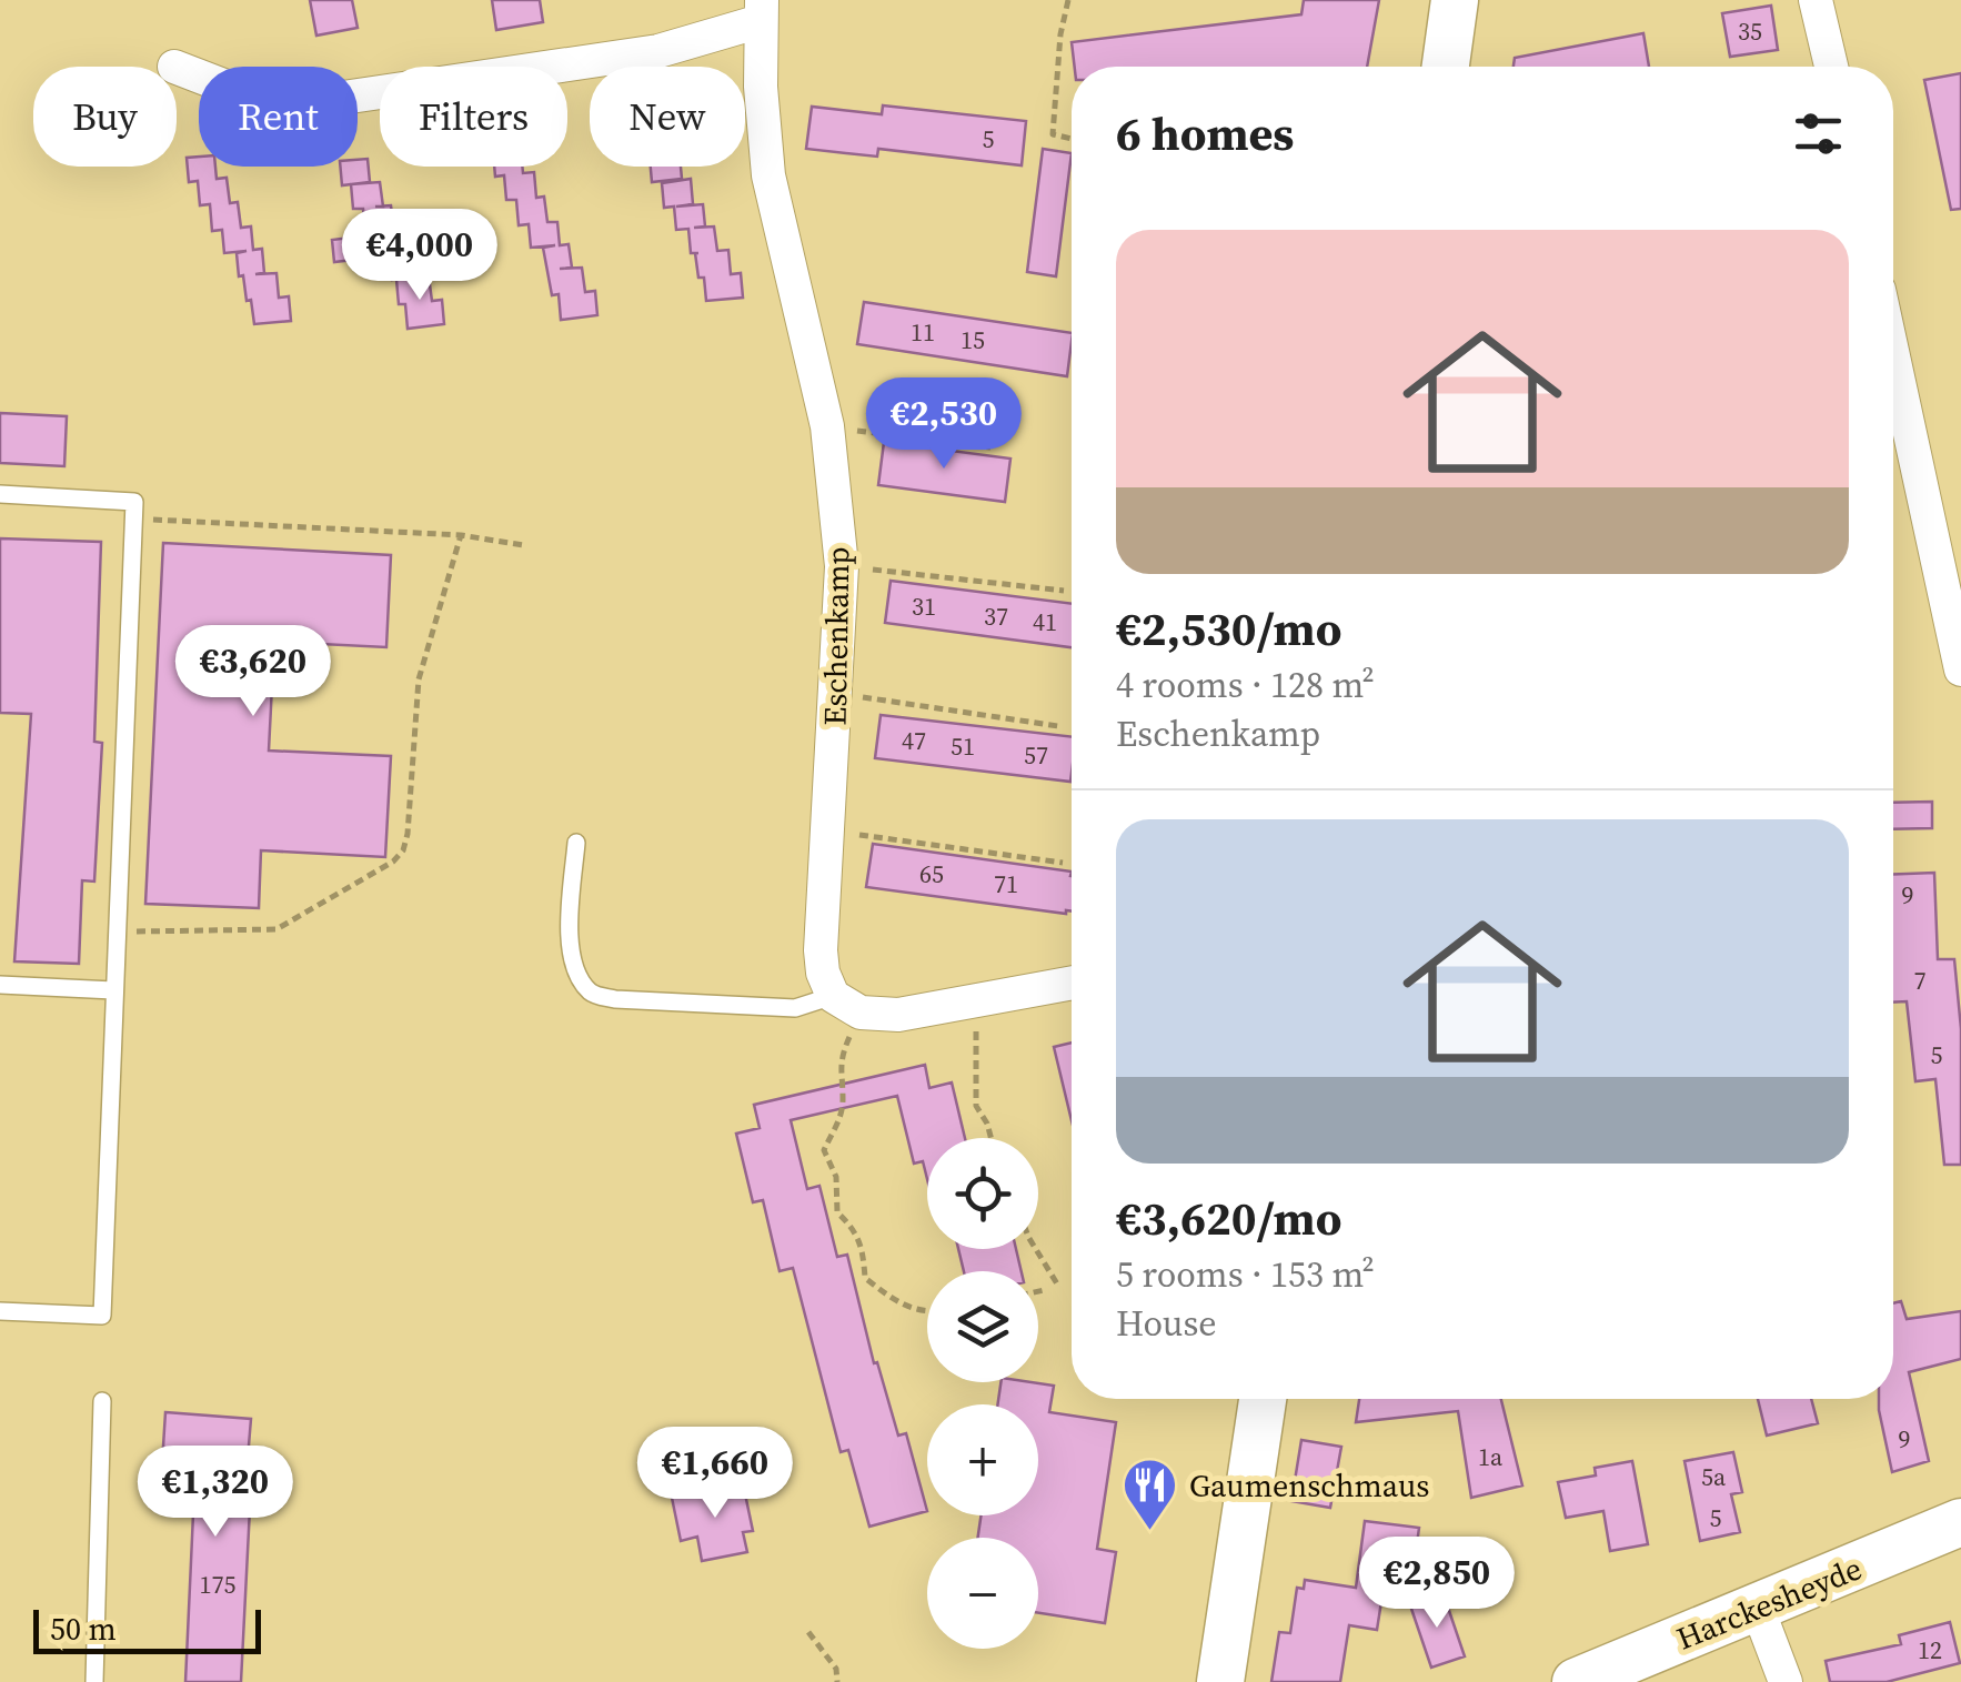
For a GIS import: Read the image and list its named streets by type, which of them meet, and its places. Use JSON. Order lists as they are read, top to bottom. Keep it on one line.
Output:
{"streets":{"main road":["Harckesheyde"],"street":["Eschenkamp"]},"places":{"restaurant":["Gaumenschmaus"]},"house_numbers":["35","5","11","15","31","37","41","47","51","57","65","71","9","7","5","9","1a","5a","5","175","12"],"scale_bar":"50 m","page":{"chip":["Buy","Rent","Filters","New"],"heading":"6 homes","list":[{"name":"€2,530/mo","note":"4 rooms · 128 m² · Eschenkamp"},{"name":"€3,620/mo","note":"5 rooms · 153 m² · House"}],"price":["€4,000","€2,530","€3,620","€1,660","€1,320","€2,850"],"map_buttons":["+","−"],"scale":"50 m"}}
